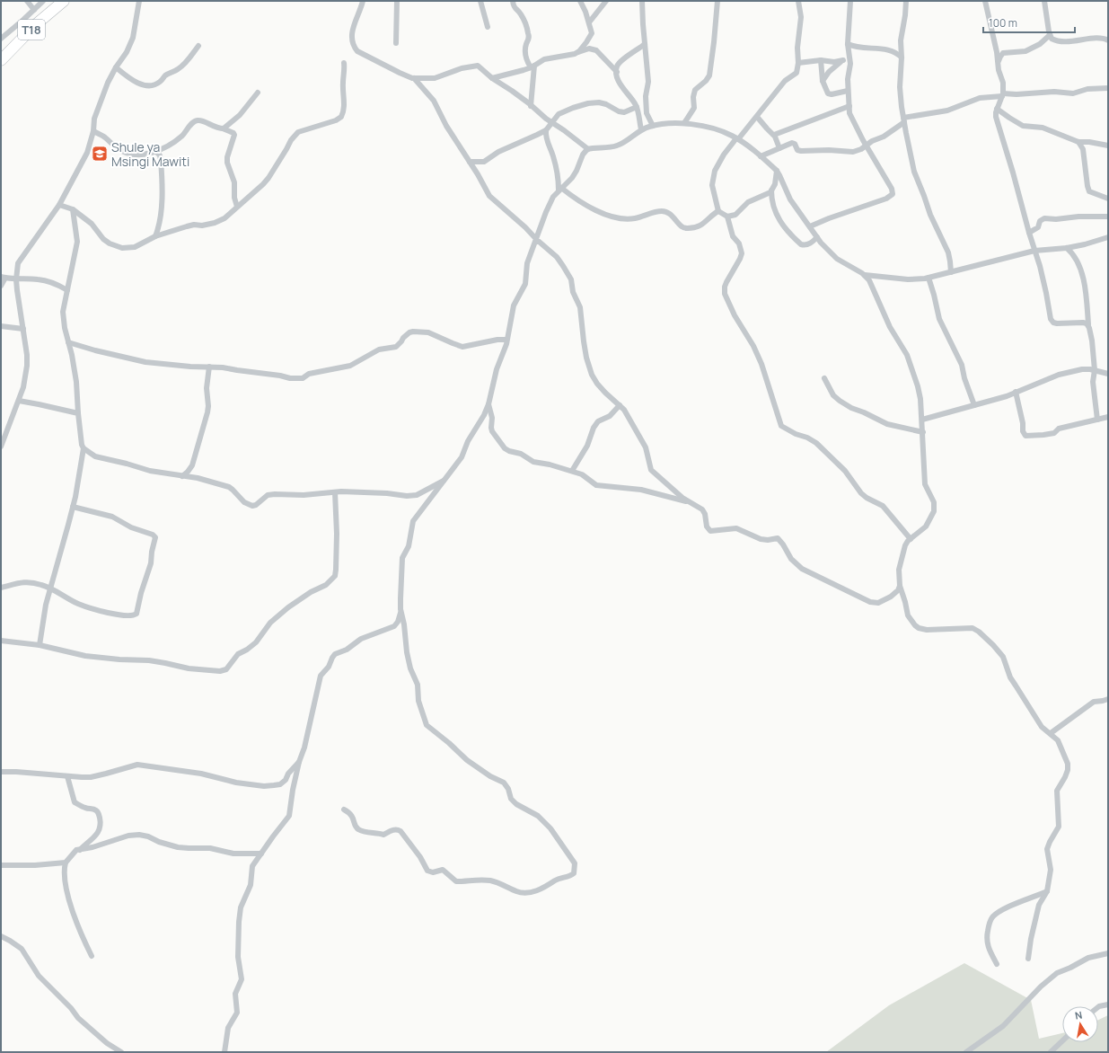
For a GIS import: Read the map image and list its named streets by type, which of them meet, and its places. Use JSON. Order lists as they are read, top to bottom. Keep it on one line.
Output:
{"streets":{"highway":["T18"]},"places":{"school or university":["Shule ya Msingi Mawiti"]},"scale_bar":"100 m","north":"top"}
